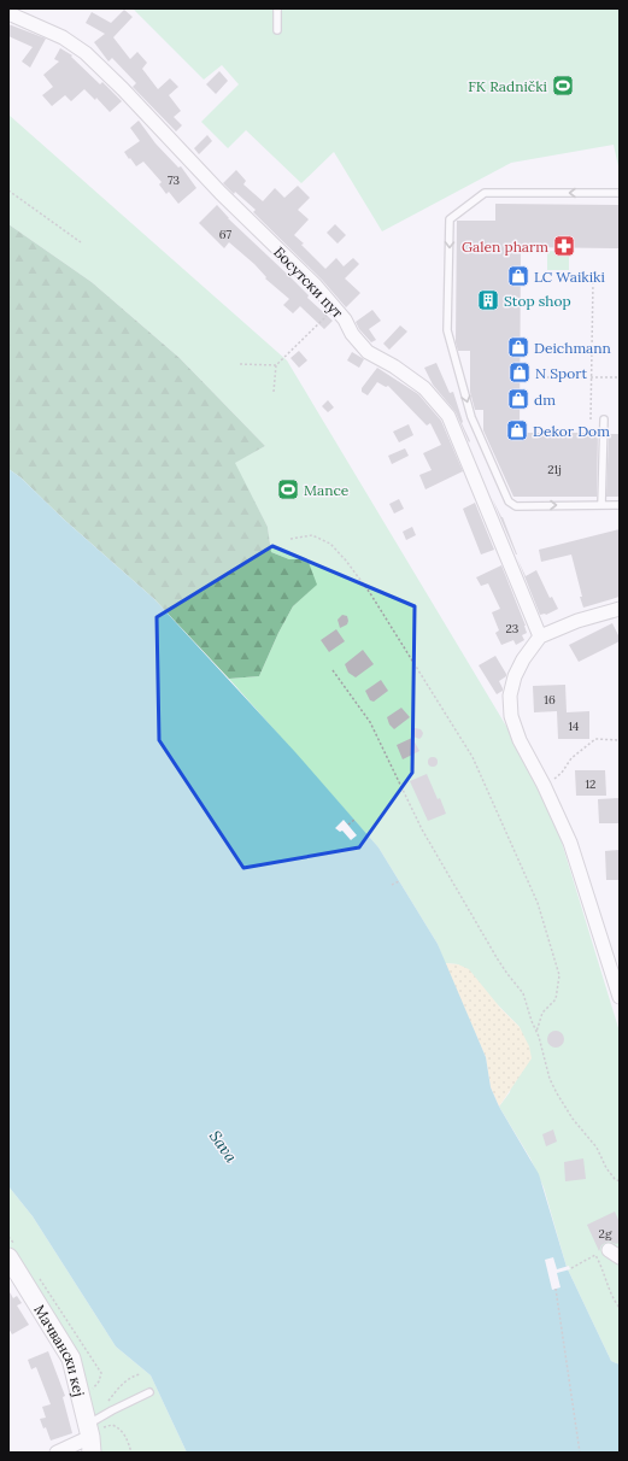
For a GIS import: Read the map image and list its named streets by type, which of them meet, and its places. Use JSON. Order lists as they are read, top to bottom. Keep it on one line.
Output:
{"streets":{"street":["Босутски пут","Мачвански кеј"]},"water":["Sava"],"places":{"sports":["FK Radnički","Mance"],"pharmacy":["Galen pharm"],"shop":["LC Waikiki","Deichmann","N Sport","dm","Dekor Dom"],"building":["Stop shop"]},"house_numbers":["73","67","21j","23","16","14","12","2g"]}
